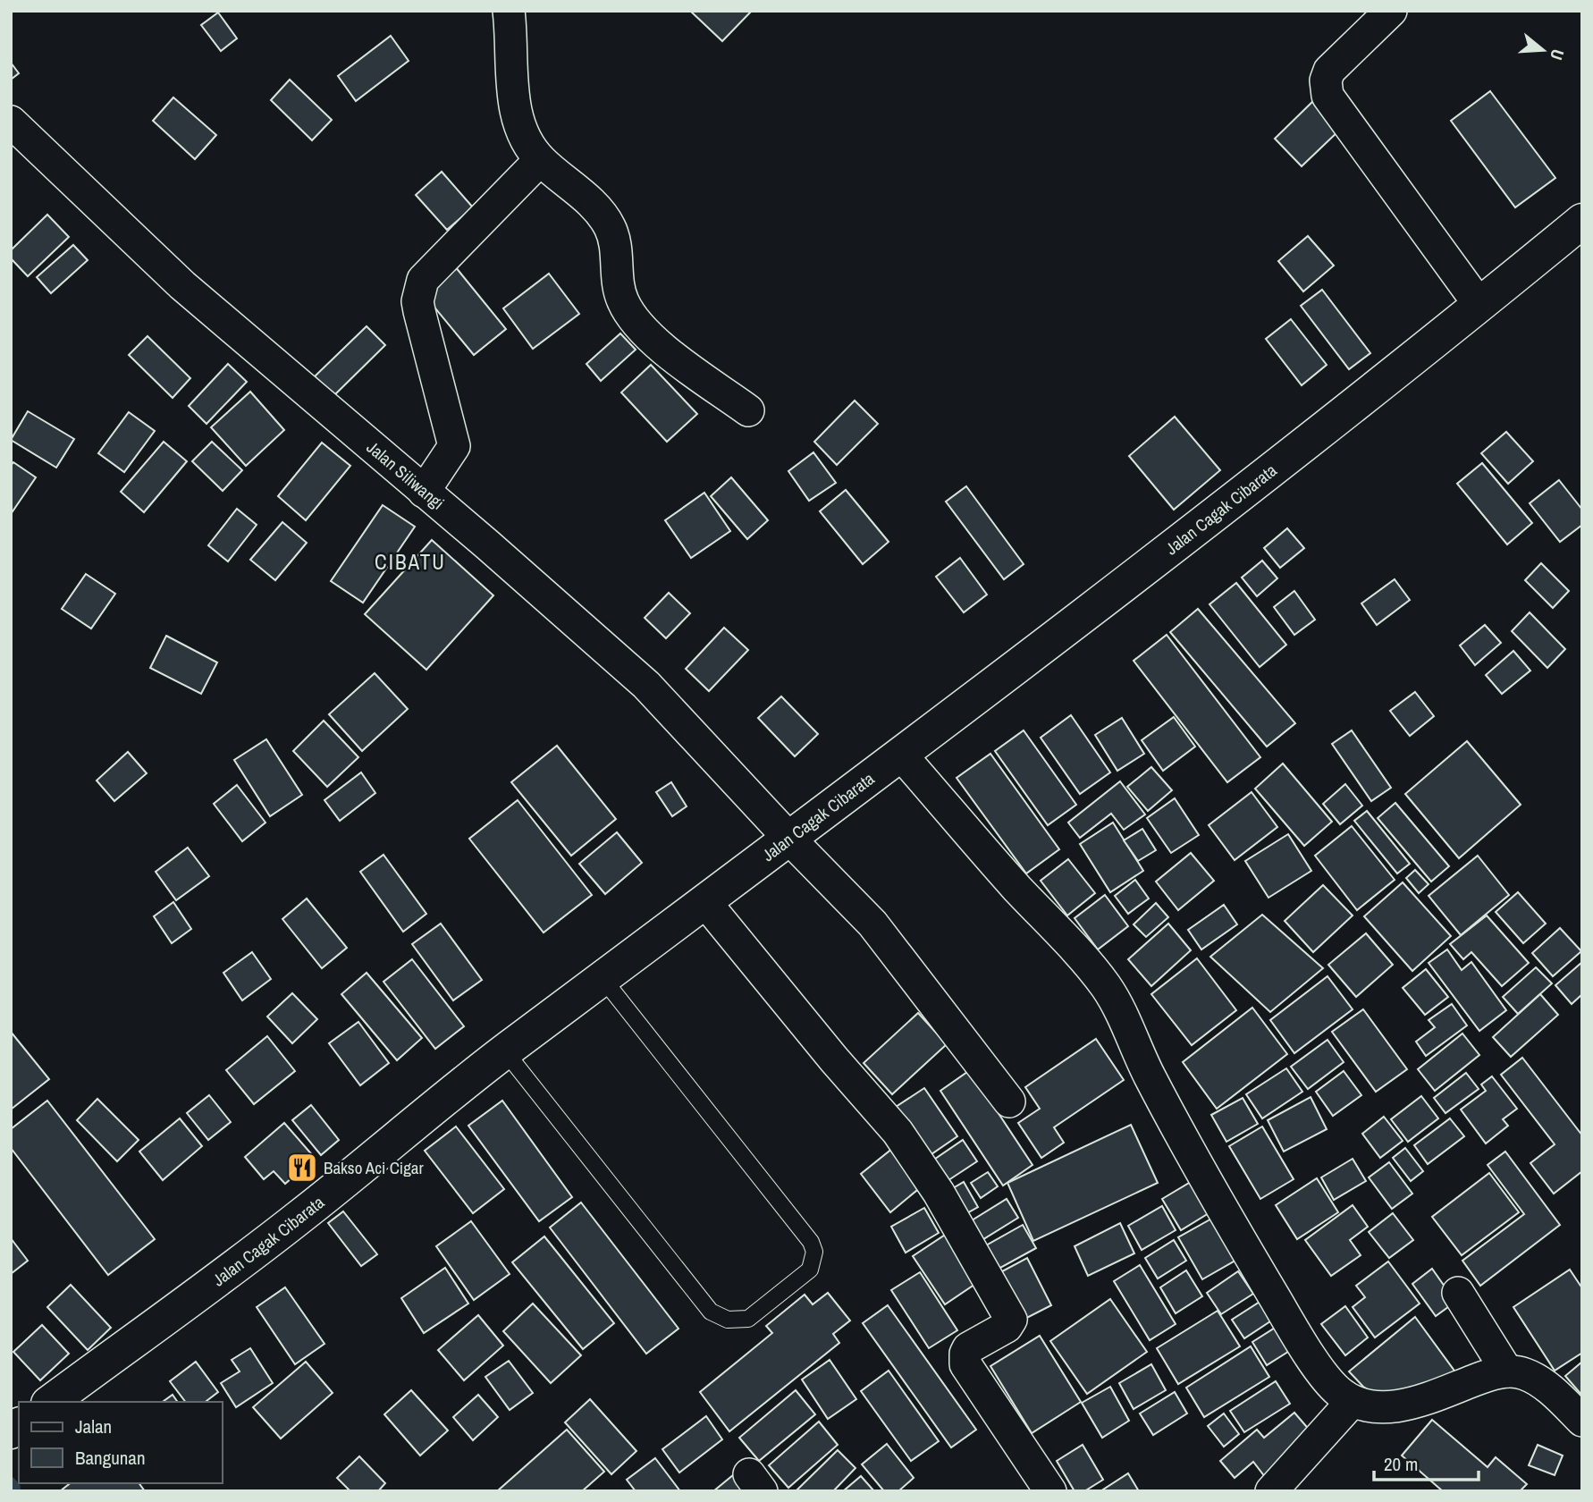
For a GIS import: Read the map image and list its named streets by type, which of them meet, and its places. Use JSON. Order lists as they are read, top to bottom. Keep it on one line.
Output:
{"streets":{"highway":["Jalan Cagak Cibarata"],"street":["Jalan Siliwangi"]},"crossings":[["Jalan Siliwangi","Jalan Cagak Cibarata"]],"districts":["CIBATU"],"places":{"restaurant":["Bakso Aci Cigar"]},"legend":["Jalan","Bangunan"],"scale_bar":"20 m","north":"right"}
